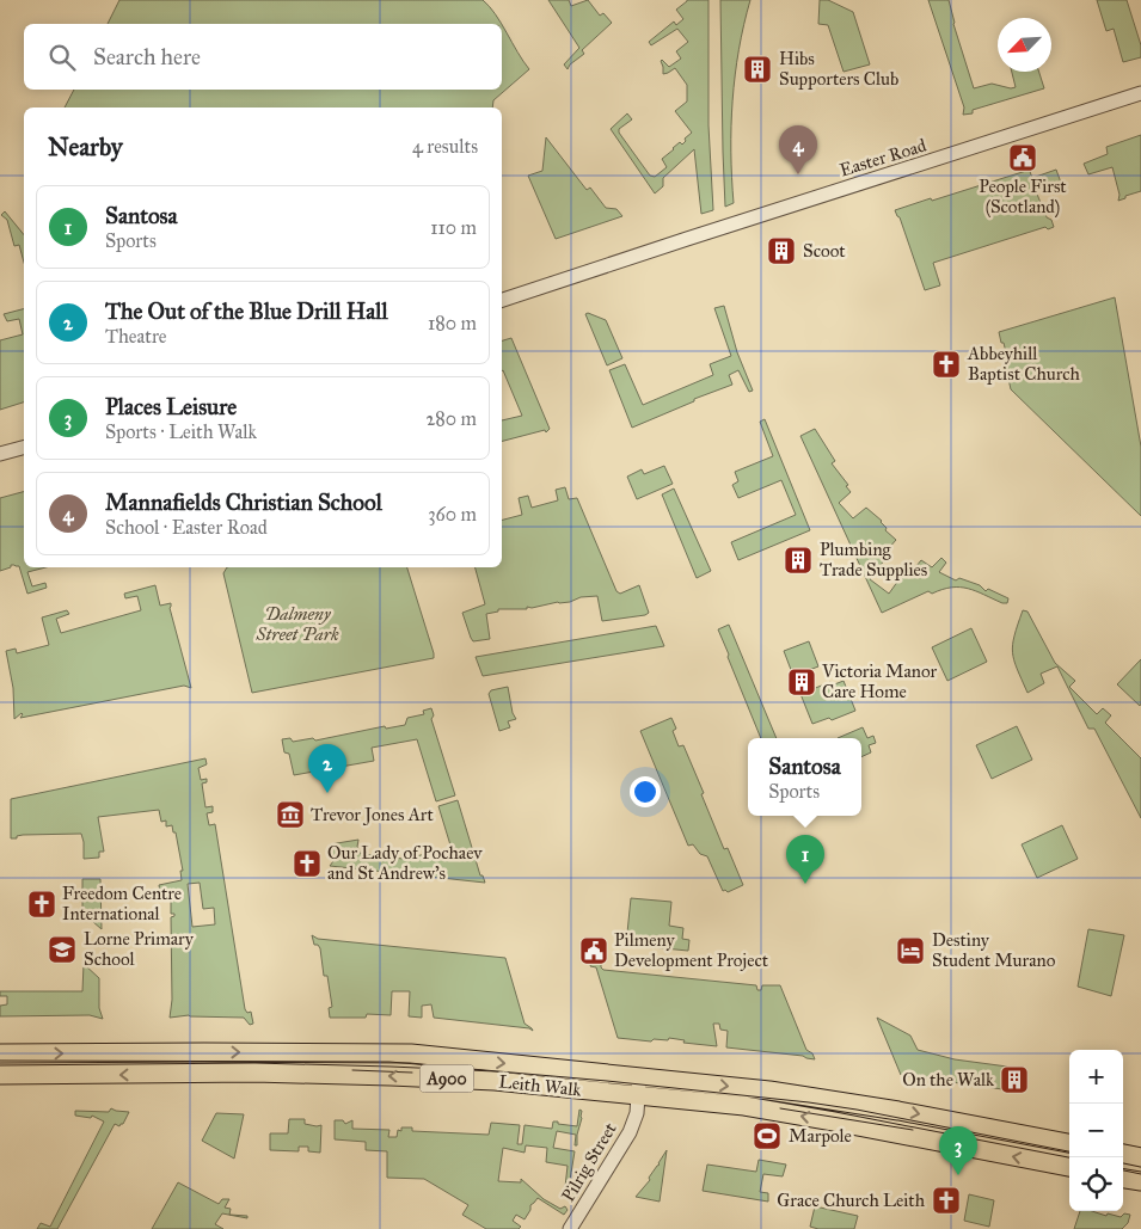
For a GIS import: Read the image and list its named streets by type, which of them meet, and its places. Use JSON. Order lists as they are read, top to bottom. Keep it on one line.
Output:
{"streets":{"main road":["A900","Leith Walk"],"street":["Easter Road","Pilrig Street"]},"crossings":[["Leith Walk","Pilrig Street"]],"parks":["Dalmeny Street Park"],"places":{"building":["Hibs Supporters Club","Scoot","Plumbing Trade Supplies","Victoria Manor Care Home","On the Walk"],"public building":["People First (Scotland)","Pilmeny Development Project"],"church":["Abbeyhill Baptist Church","Our Lady of Pochaev and St Andrew's","Freedom Centre International","Grace Church Leith"],"museum":["Trevor Jones Art"],"school or university":["Lorne Primary School"],"hotel":["Destiny Student Murano"],"sports":["Marpole"]},"north":"bottom left","page":{"search":"Search here","heading":["Nearby","4 results"],"pins":["4","2","1","3"],"list":[{"mark":"1","name":"Santosa","note":"Sports","value":"110 m"},{"mark":"2","name":"The Out of the Blue Drill Hall","note":"Theatre","value":"180 m"},{"mark":"3","name":"Places Leisure","note":"Sports · Leith Walk","value":"280 m"},{"mark":"4","name":"Mannafields Christian School","note":"School · Easter Road","value":"360 m"}],"popup":["Santosa","Sports"],"map_buttons":["+","−"]}}
